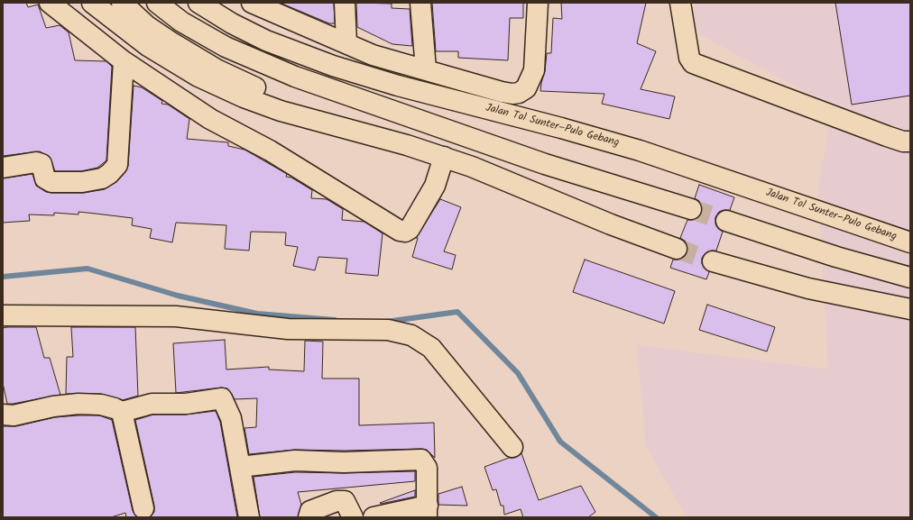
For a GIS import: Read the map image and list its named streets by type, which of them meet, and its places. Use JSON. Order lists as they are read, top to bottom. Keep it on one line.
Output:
{"streets":{"main road":["Jalan Tol Sunter–Pulo Gebang"]}}
